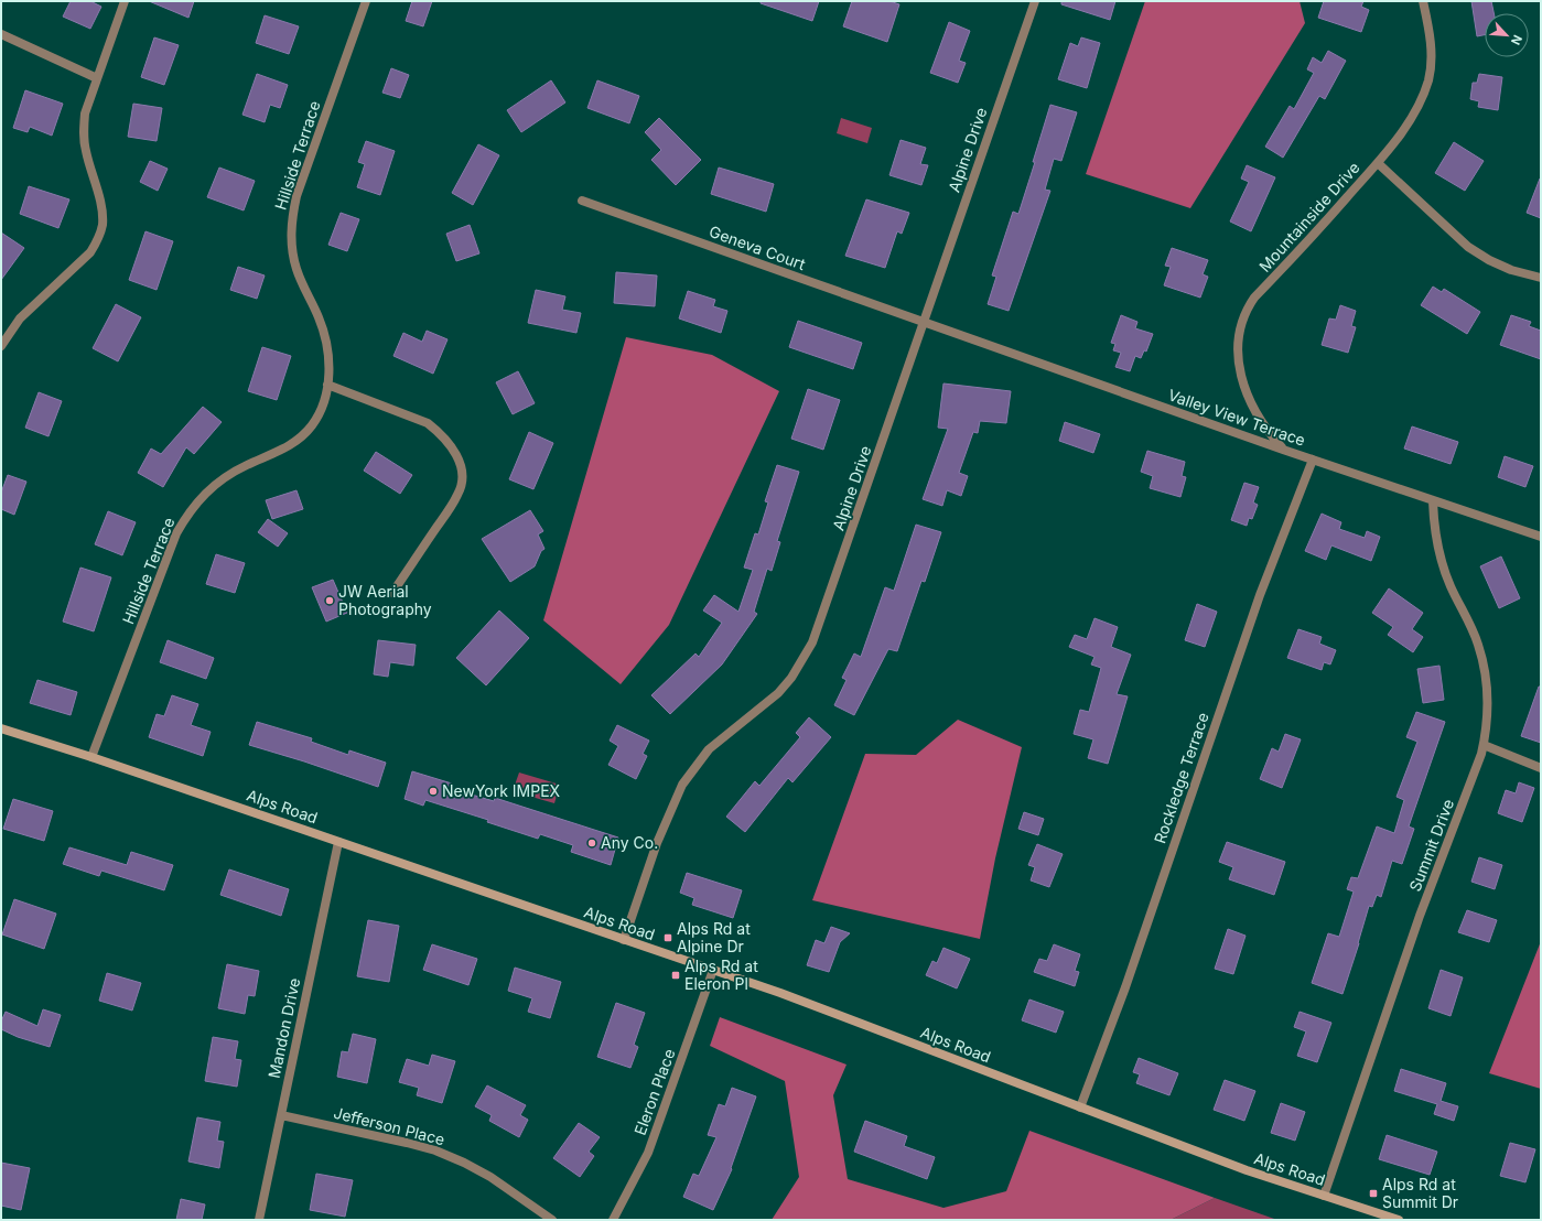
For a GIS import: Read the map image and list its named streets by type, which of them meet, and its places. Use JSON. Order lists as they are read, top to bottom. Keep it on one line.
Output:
{"streets":{"main road":["Alps Road"],"street":["Alpine Drive","Hillside Terrace","Mountainside Drive","Geneva Court","Valley View Terrace","Rockledge Terrace","Summit Drive","Mandon Drive","Eleron Place","Jefferson Place"]},"crossings":[["Alpine Drive","Geneva Court"],["Alpine Drive","Valley View Terrace"],["Alpine Drive","Alps Road"],["Hillside Terrace","Alps Road"],["Mountainside Drive","Valley View Terrace"],["Geneva Court","Valley View Terrace"],["Valley View Terrace","Rockledge Terrace"],["Valley View Terrace","Summit Drive"],["Rockledge Terrace","Alps Road"],["Alps Road","Summit Drive"],["Alps Road","Mandon Drive"],["Alps Road","Eleron Place"],["Mandon Drive","Jefferson Place"]],"places":{"other":["JW Aerial Photography","NewYork IMPEX","Any Co."],"transit":["Alps Rd at Alpine Dr","Alps Rd at Eleron Pl","Alps Rd at Summit Dr"]},"north":"bottom right"}
